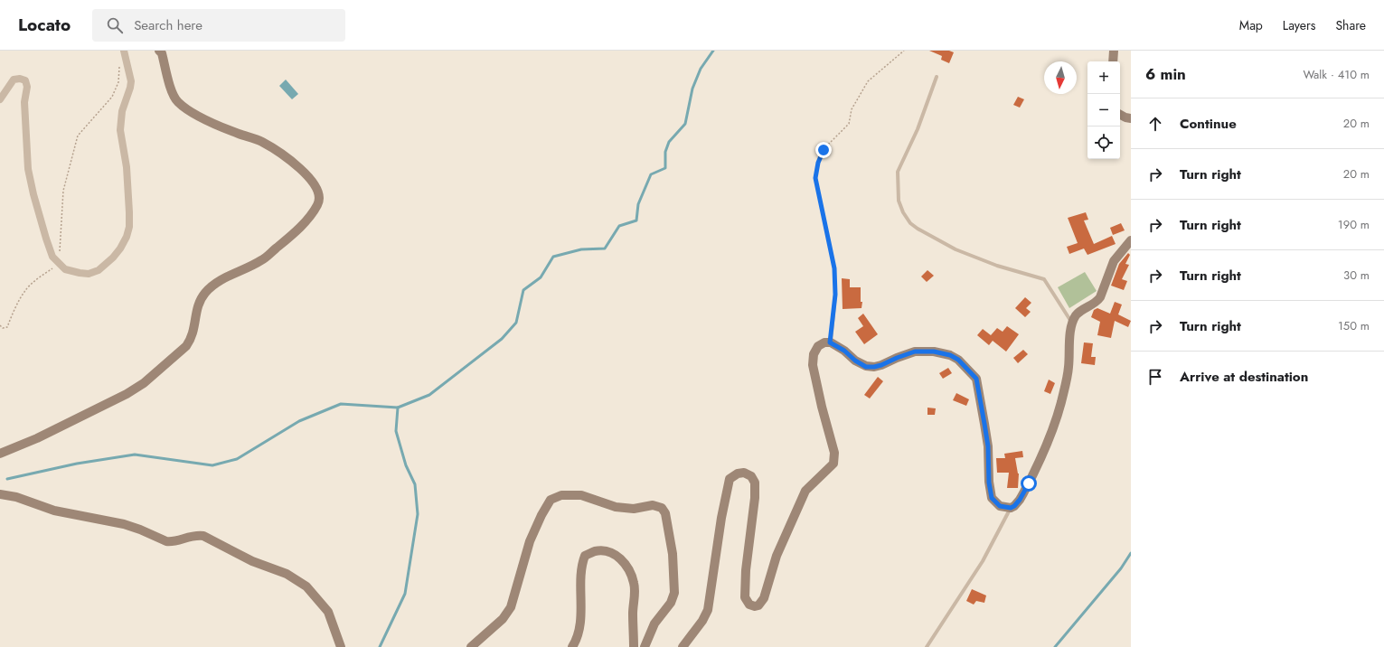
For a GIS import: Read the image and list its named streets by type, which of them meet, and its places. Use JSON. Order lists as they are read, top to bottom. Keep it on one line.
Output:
{"north":"bottom","page":{"header":"Locato","search":"Search here","nav":["Map","Layers","Share"],"heading":["6 min","Walk · 410 m"],"map_buttons":["+","−"],"list":[["Continue","20 m"],["Turn right","20 m"],["Turn right","190 m"],["Turn right","30 m"],["Turn right","150 m"],"Arrive at destination"]}}
